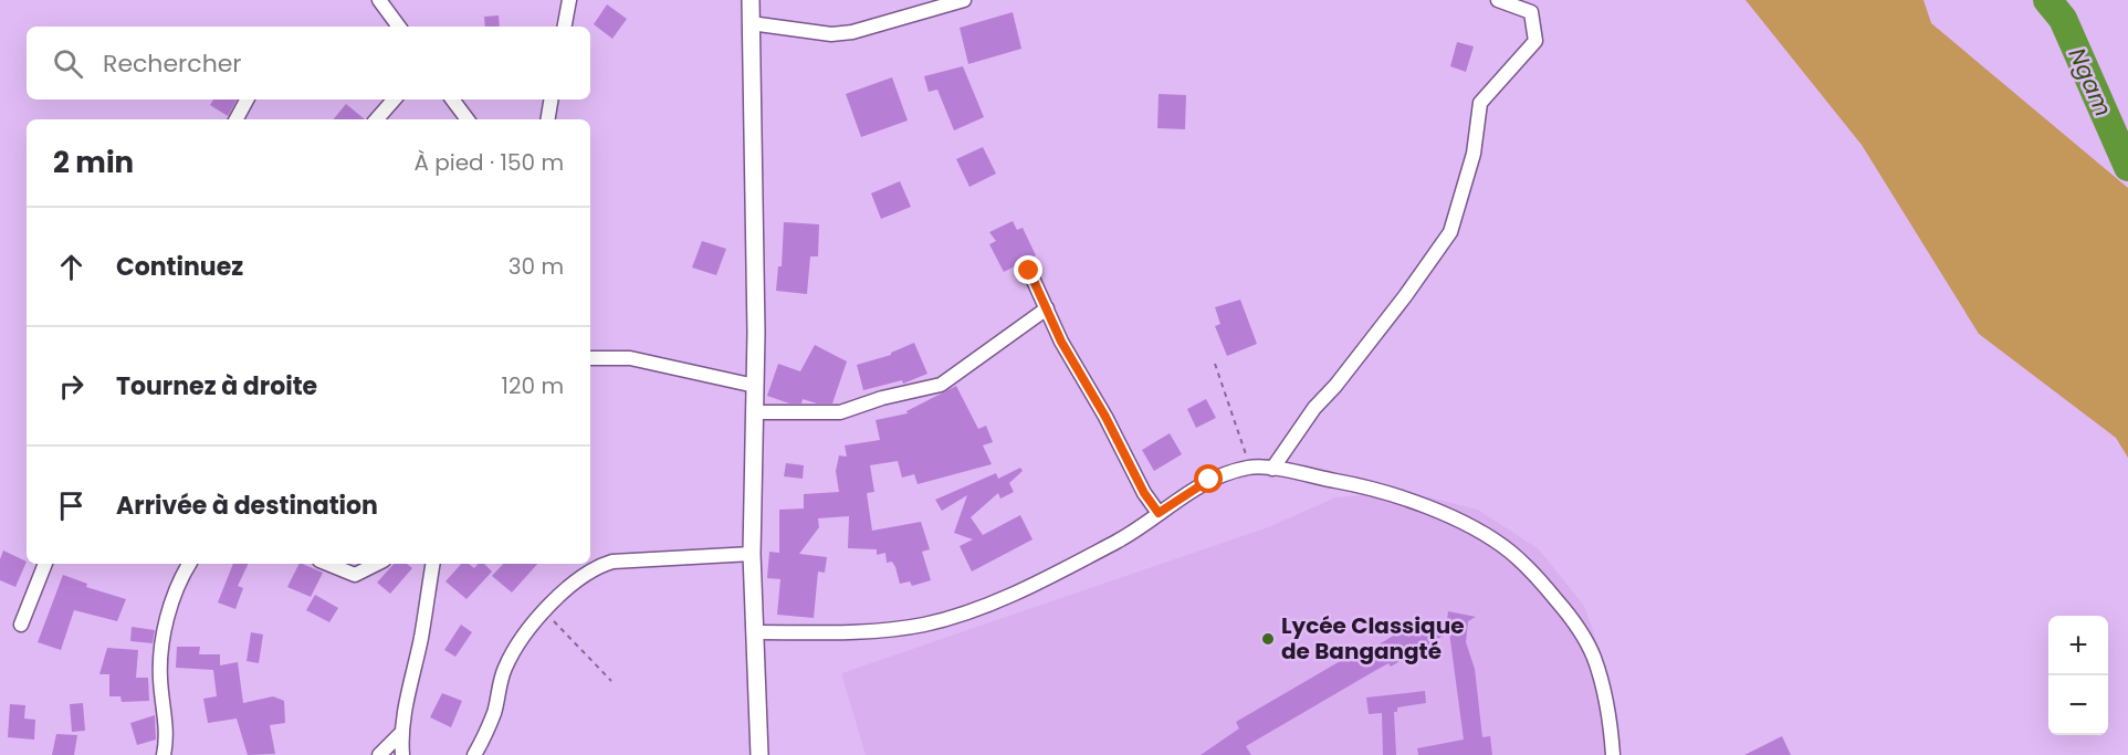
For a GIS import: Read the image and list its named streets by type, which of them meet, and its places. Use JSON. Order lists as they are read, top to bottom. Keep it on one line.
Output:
{"water":["Ngam"],"places":["Lycée Classique de Bangangté"],"page":{"search":"Rechercher","heading":["2 min","À pied · 150 m"],"list":[["Continuez","30 m"],["Tournez à droite","120 m"],"Arrivée à destination"],"map_buttons":["+","−"]}}
